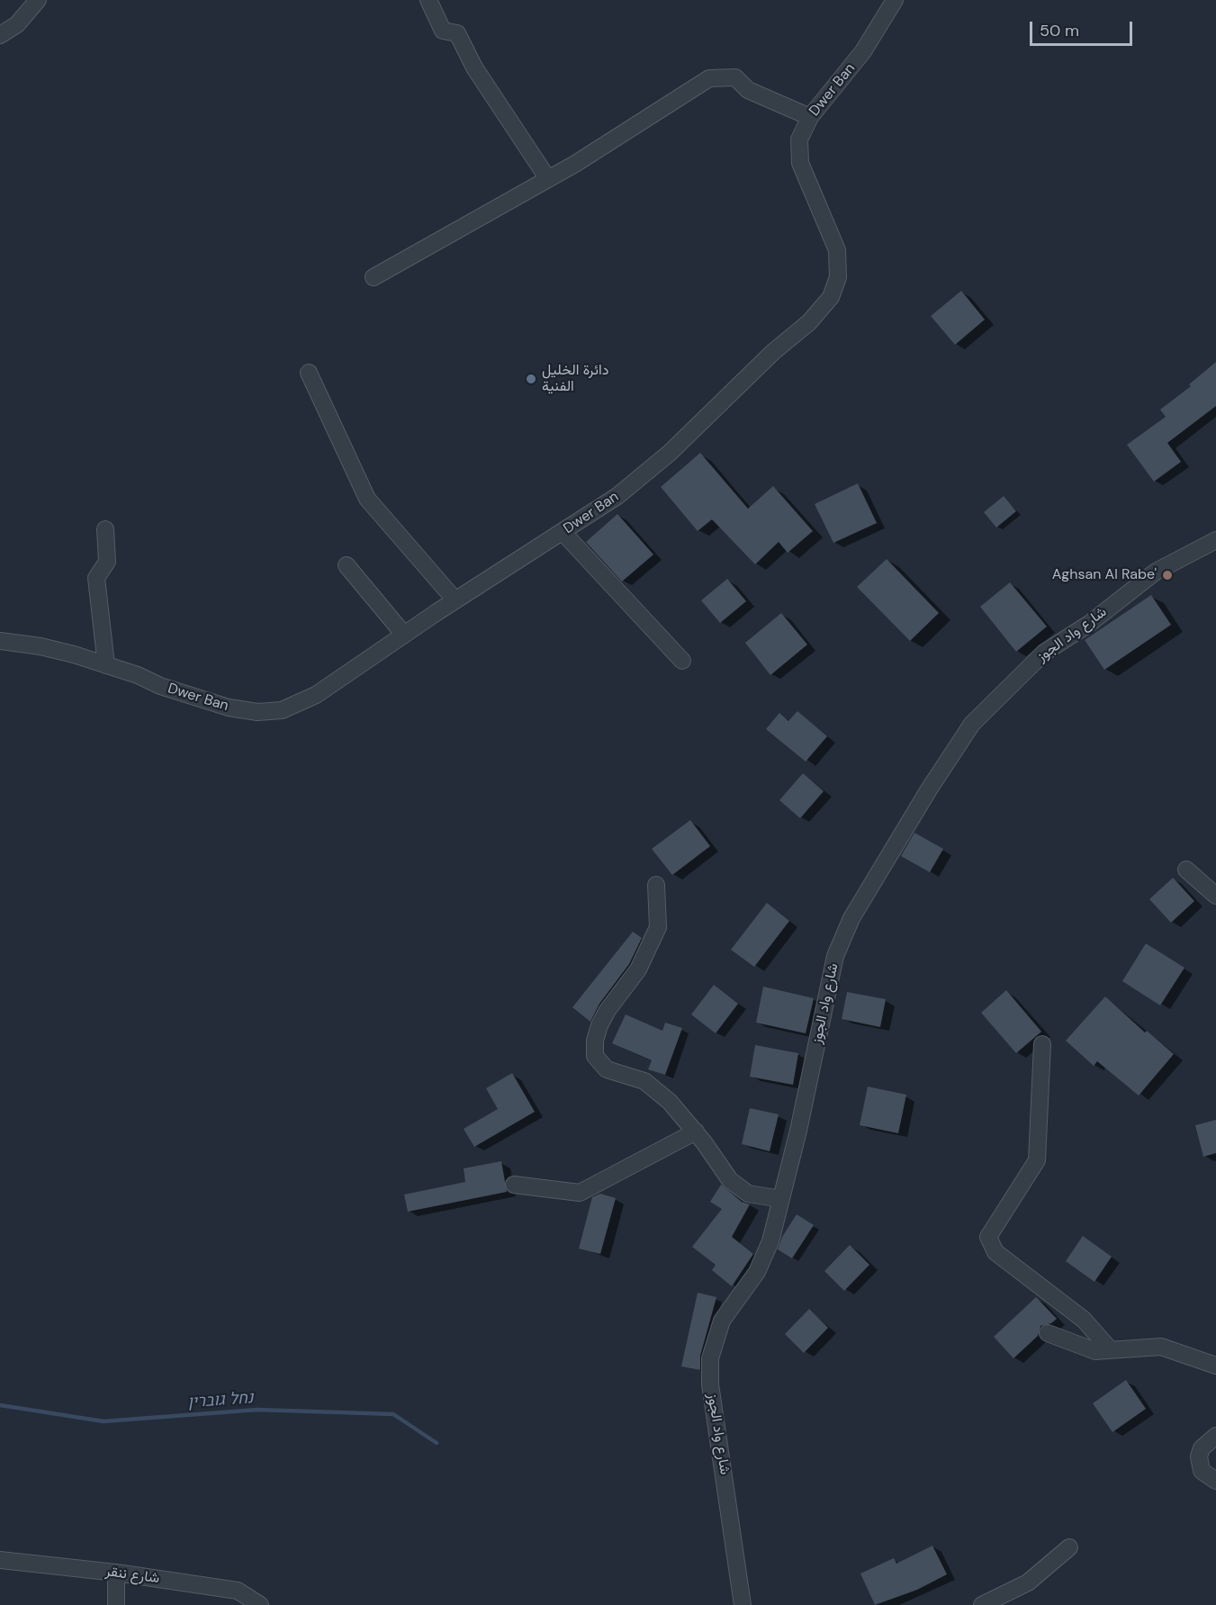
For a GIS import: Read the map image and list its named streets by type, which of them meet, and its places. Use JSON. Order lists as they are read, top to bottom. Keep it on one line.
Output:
{"streets":{"street":["Dwer Ban","شارع واد الجوز","شارع ننقر"]},"water":["נחל גוברין"],"places":["دائرة الخليل الفنية","Aghsan Al Rabe'"],"scale_bar":"50 m"}
